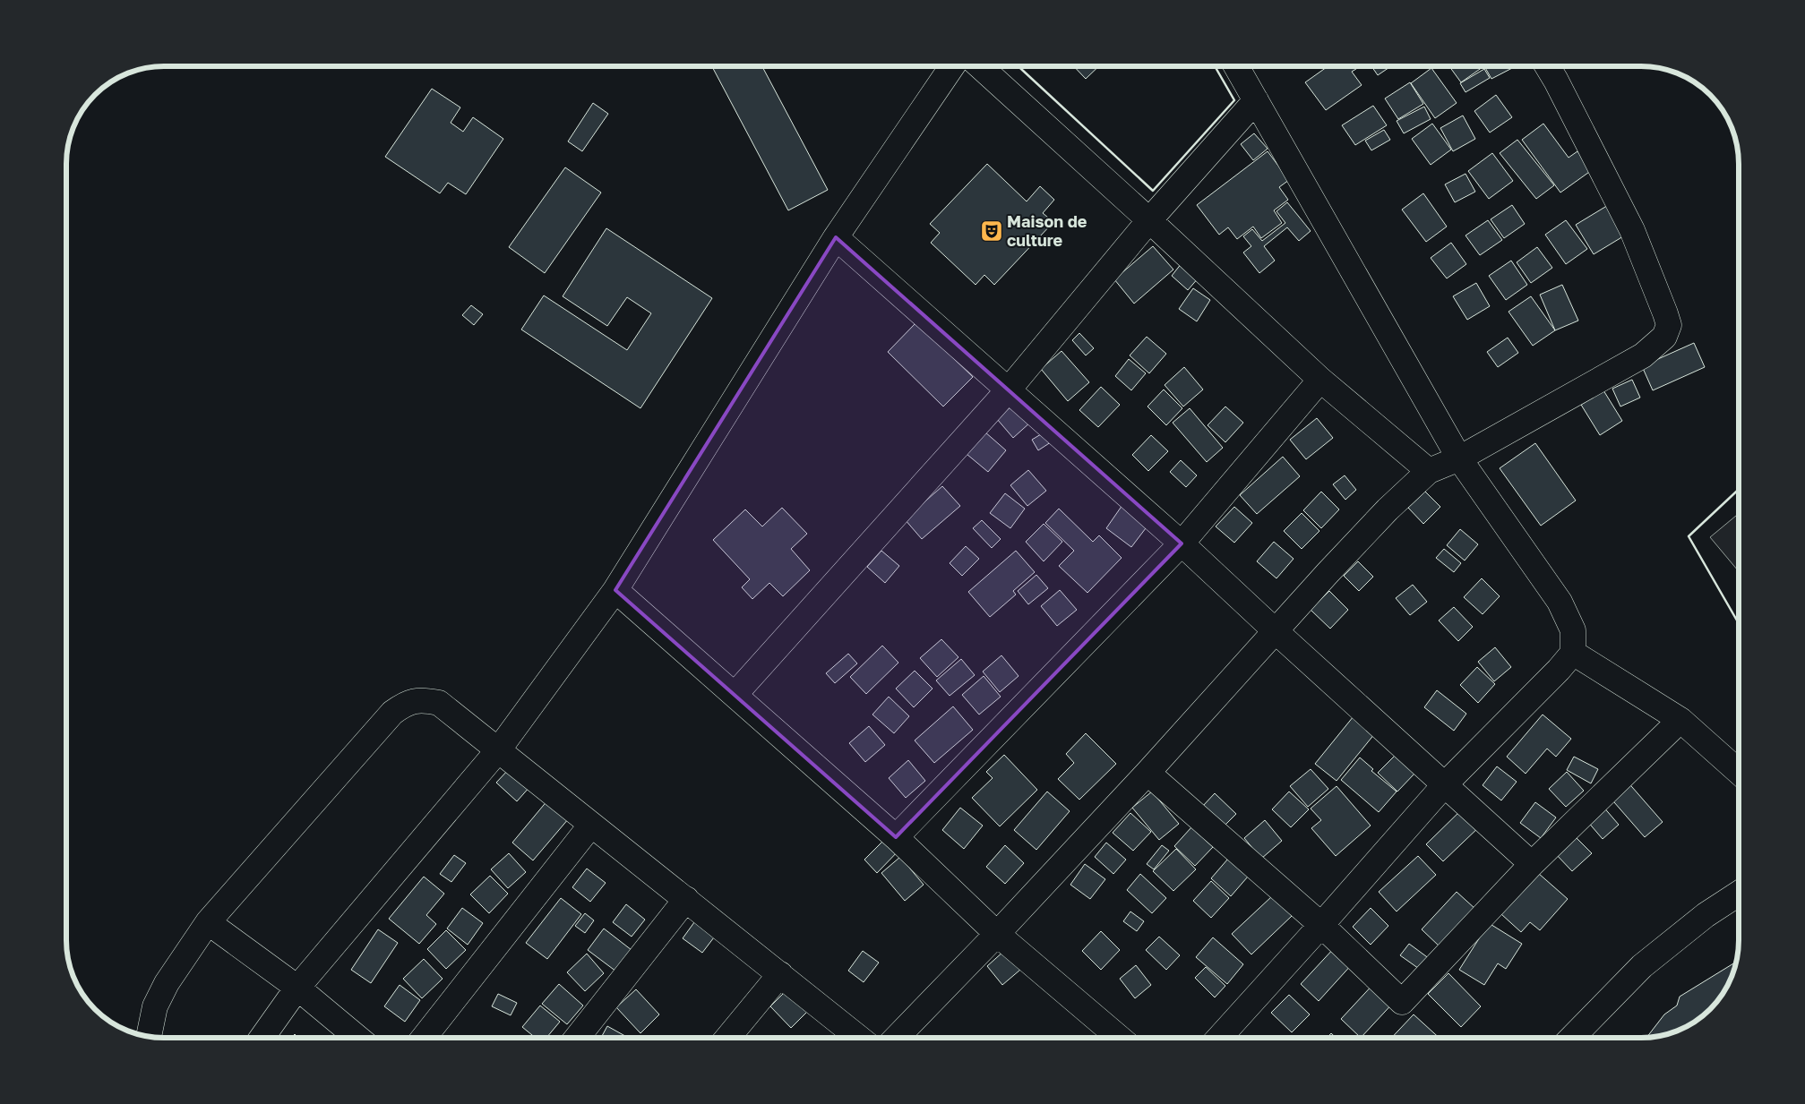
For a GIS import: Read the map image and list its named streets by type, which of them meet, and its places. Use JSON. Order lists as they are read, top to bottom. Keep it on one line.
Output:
{"places":{"theatre":["Maison de culture"]}}
